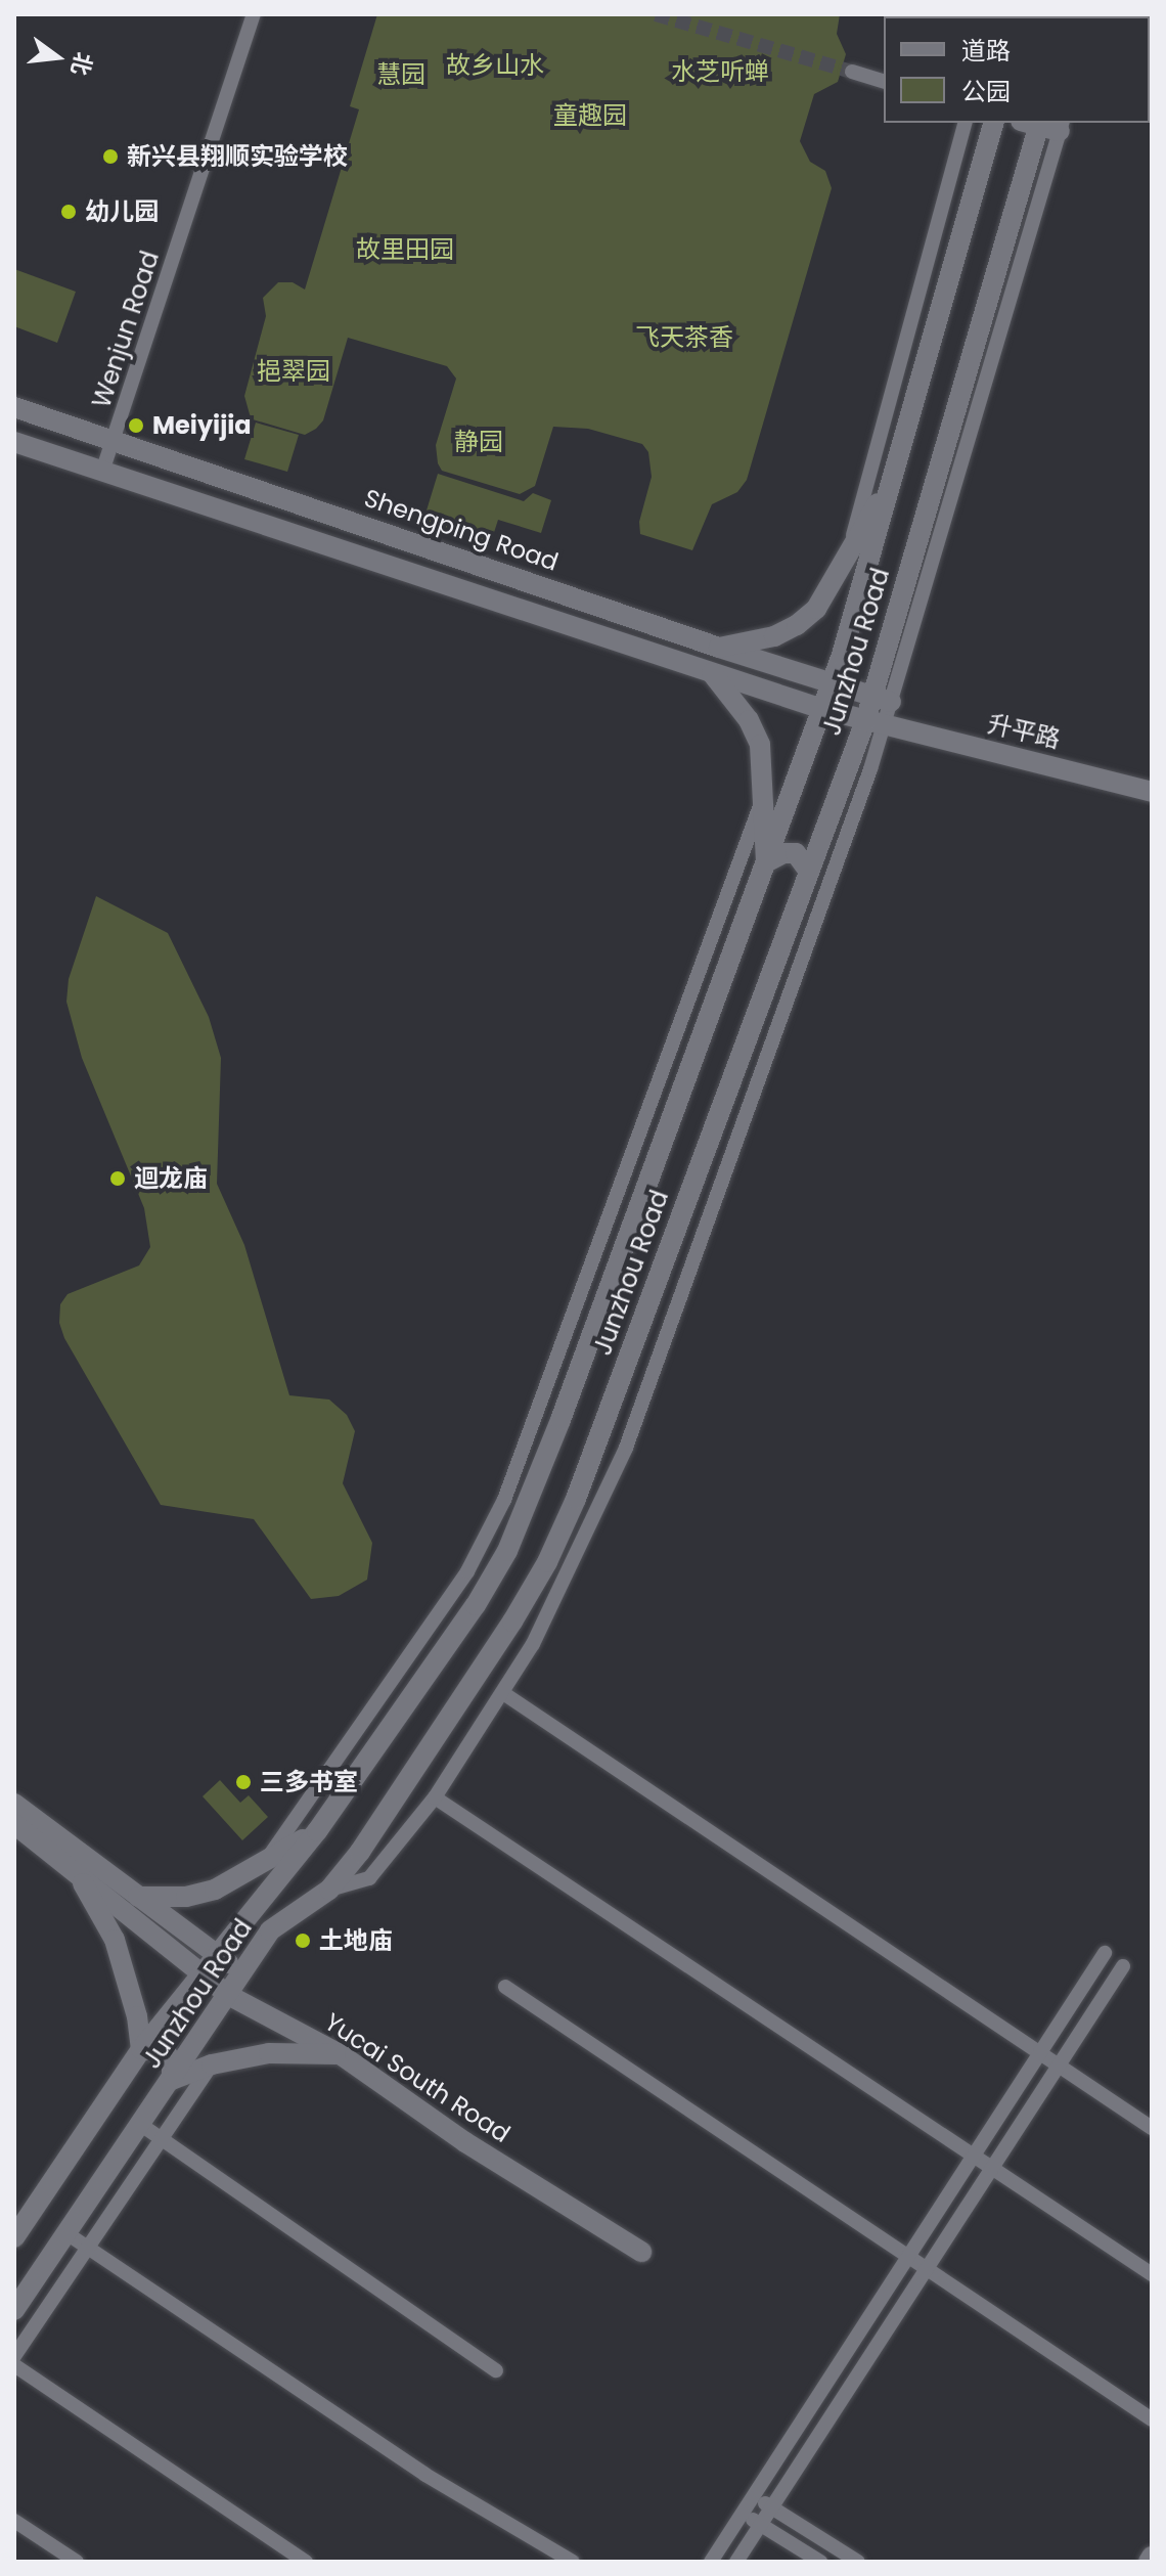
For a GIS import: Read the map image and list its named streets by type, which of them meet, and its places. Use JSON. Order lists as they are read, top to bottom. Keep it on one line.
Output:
{"streets":{"main road":["Shengping Road","Junzhou Road","升平路","Yucai South Road"],"street":["Wenjun Road"]},"crossings":[["Wenjun Road","Shengping Road"],["Shengping Road","Junzhou Road"],["Junzhou Road","升平路"],["Junzhou Road","Yucai South Road"]],"parks":["故乡山水","水芝听蝉","慧园","童趣园","故里田园","飞天茶香","挹翠园","静园"],"places":["新兴县翔顺实验学校","幼儿园","Meiyijia","迴龙庙","三多书室","土地庙"],"legend":["道路","公园"],"north":"right"}
